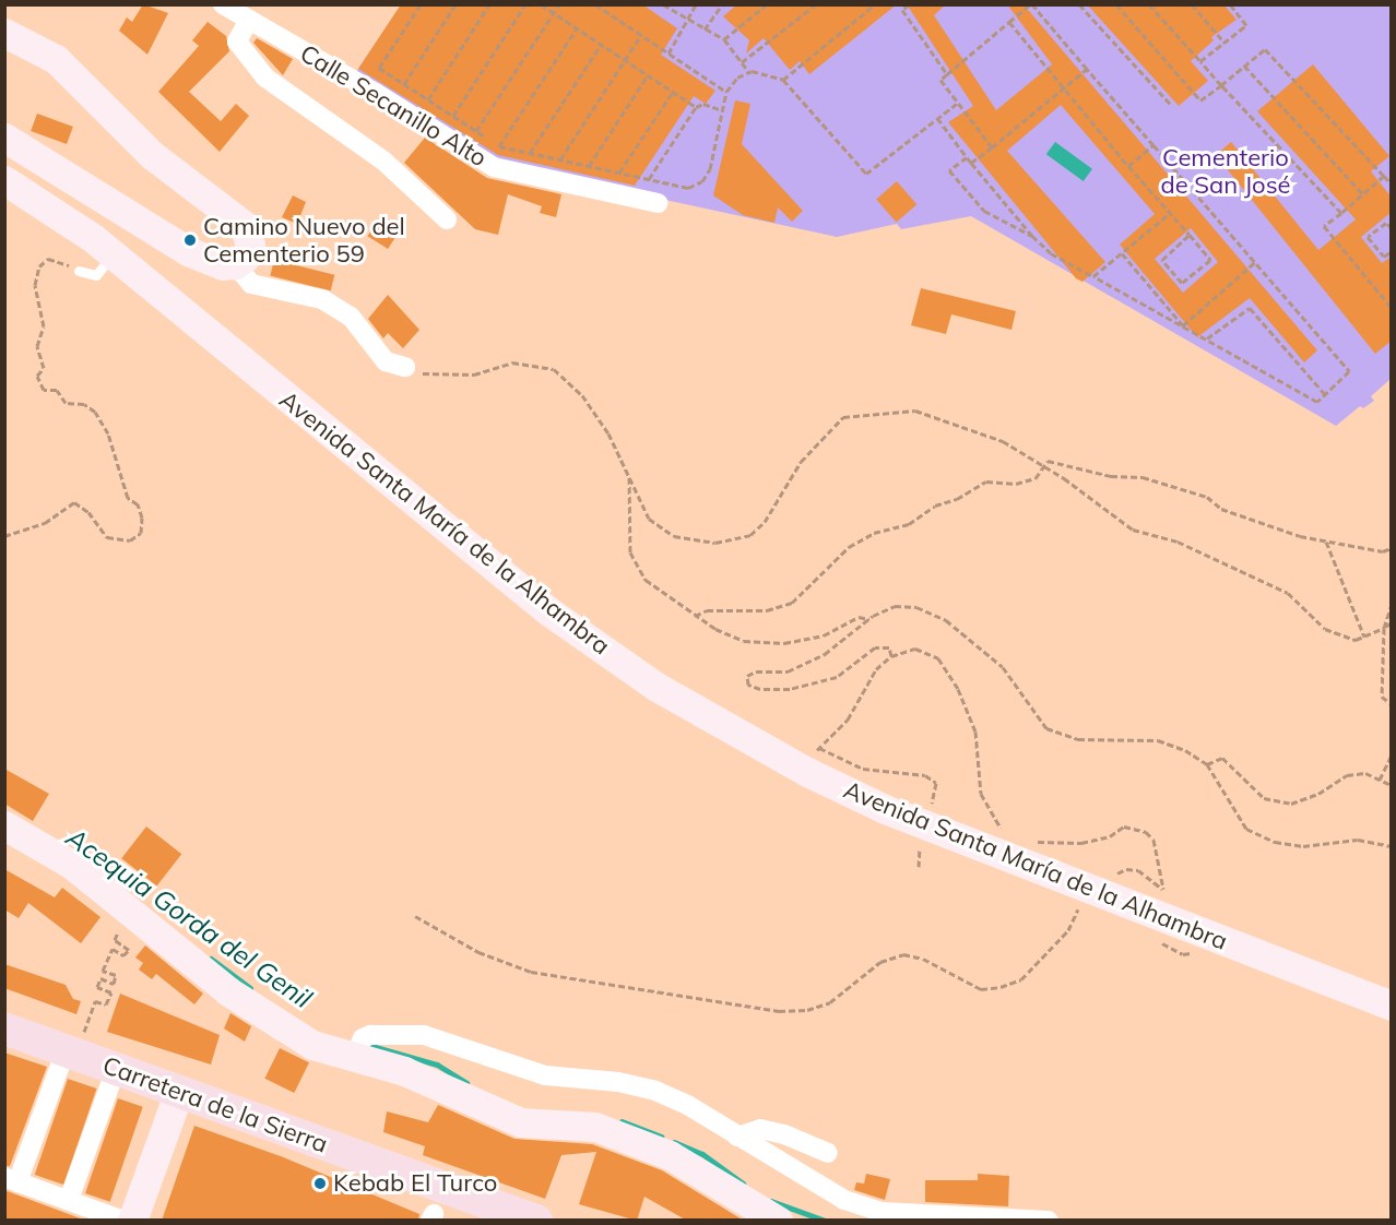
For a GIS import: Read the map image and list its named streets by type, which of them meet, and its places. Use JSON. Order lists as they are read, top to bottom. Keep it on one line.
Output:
{"streets":{"main road":["Carretera de la Sierra"],"street":["Calle Secanillo Alto","Avenida Santa María de la Alhambra"]},"water":["Acequia Gorda del Genil"],"parks":["Cementerio de San José"],"places":["Camino Nuevo del Cementerio 59","Kebab El Turco"]}
